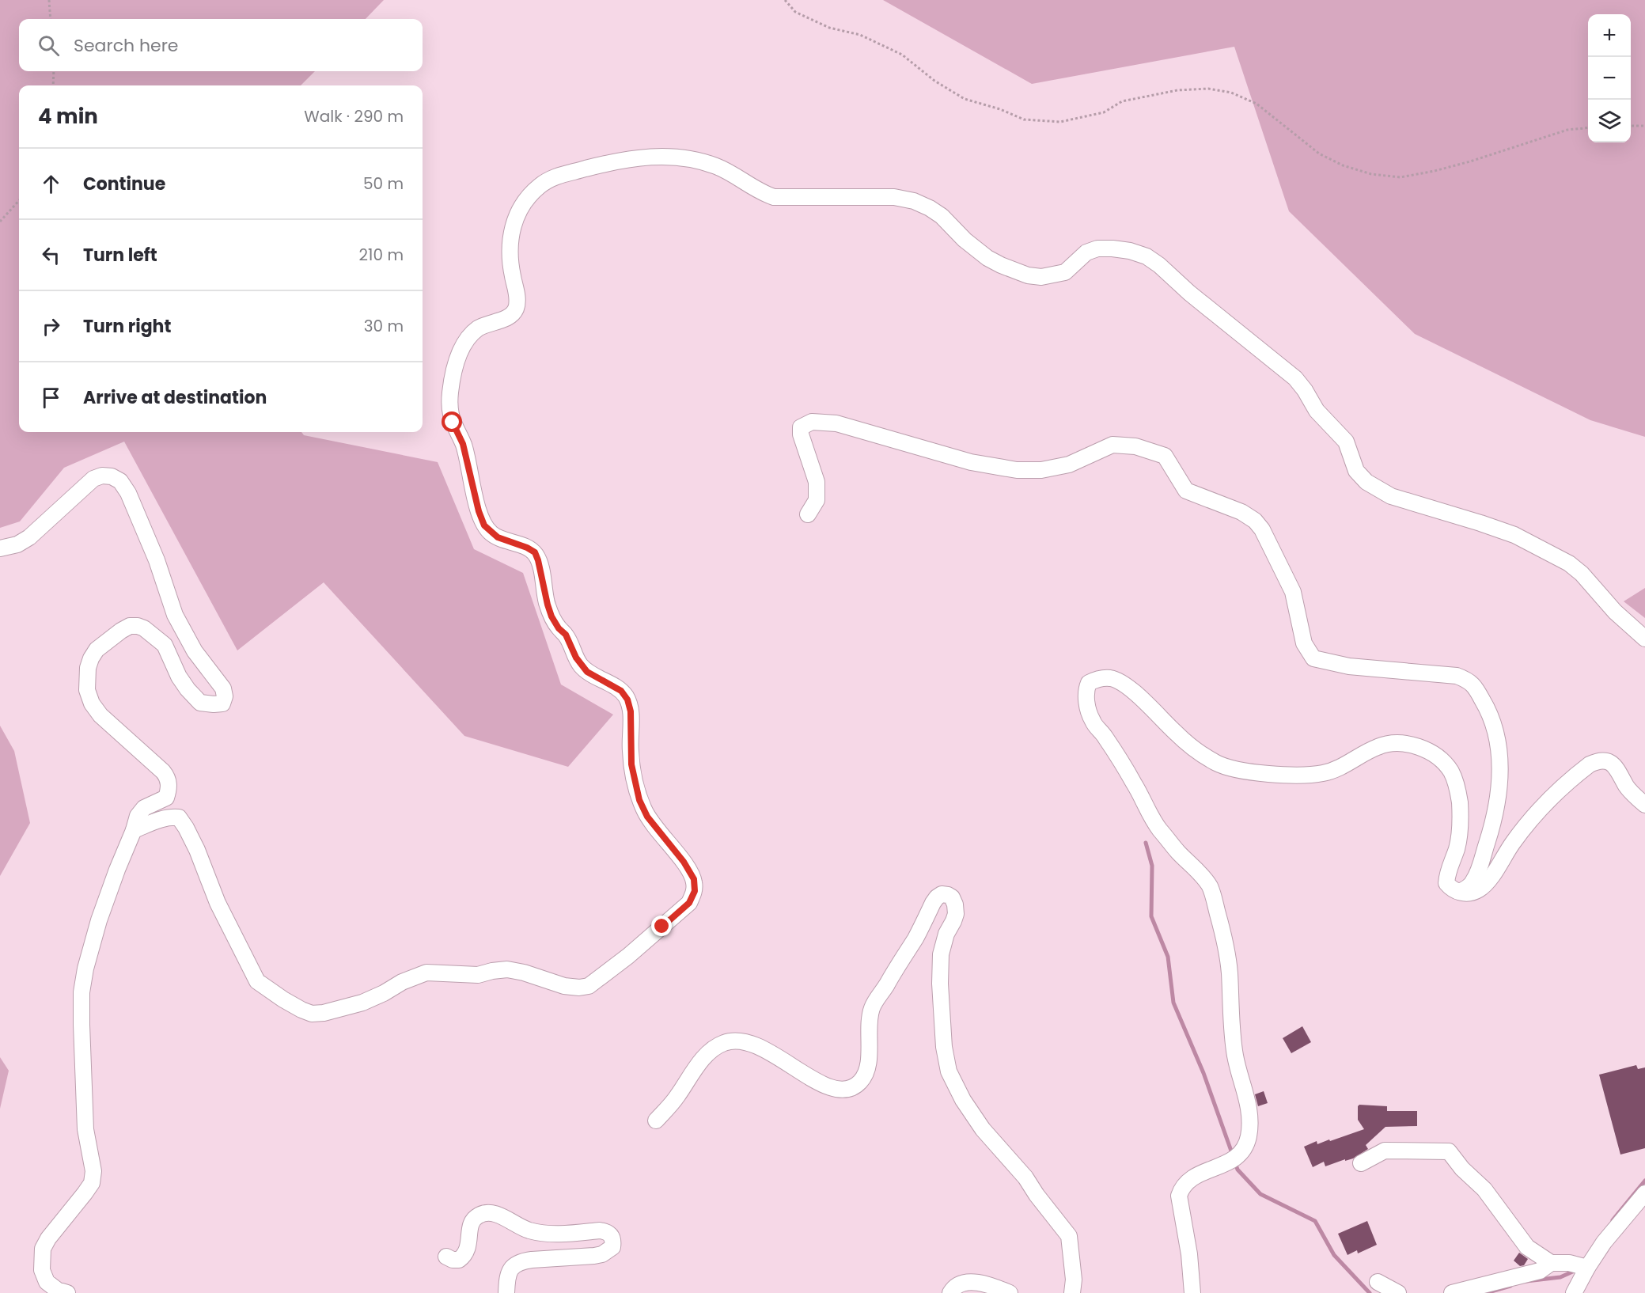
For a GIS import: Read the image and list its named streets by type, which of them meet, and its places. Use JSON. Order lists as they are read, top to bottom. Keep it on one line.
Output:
{"page":{"map_buttons":["+","−"],"search":"Search here","heading":["4 min","Walk · 290 m"],"list":[["Continue","50 m"],["Turn left","210 m"],["Turn right","30 m"],"Arrive at destination"]}}
